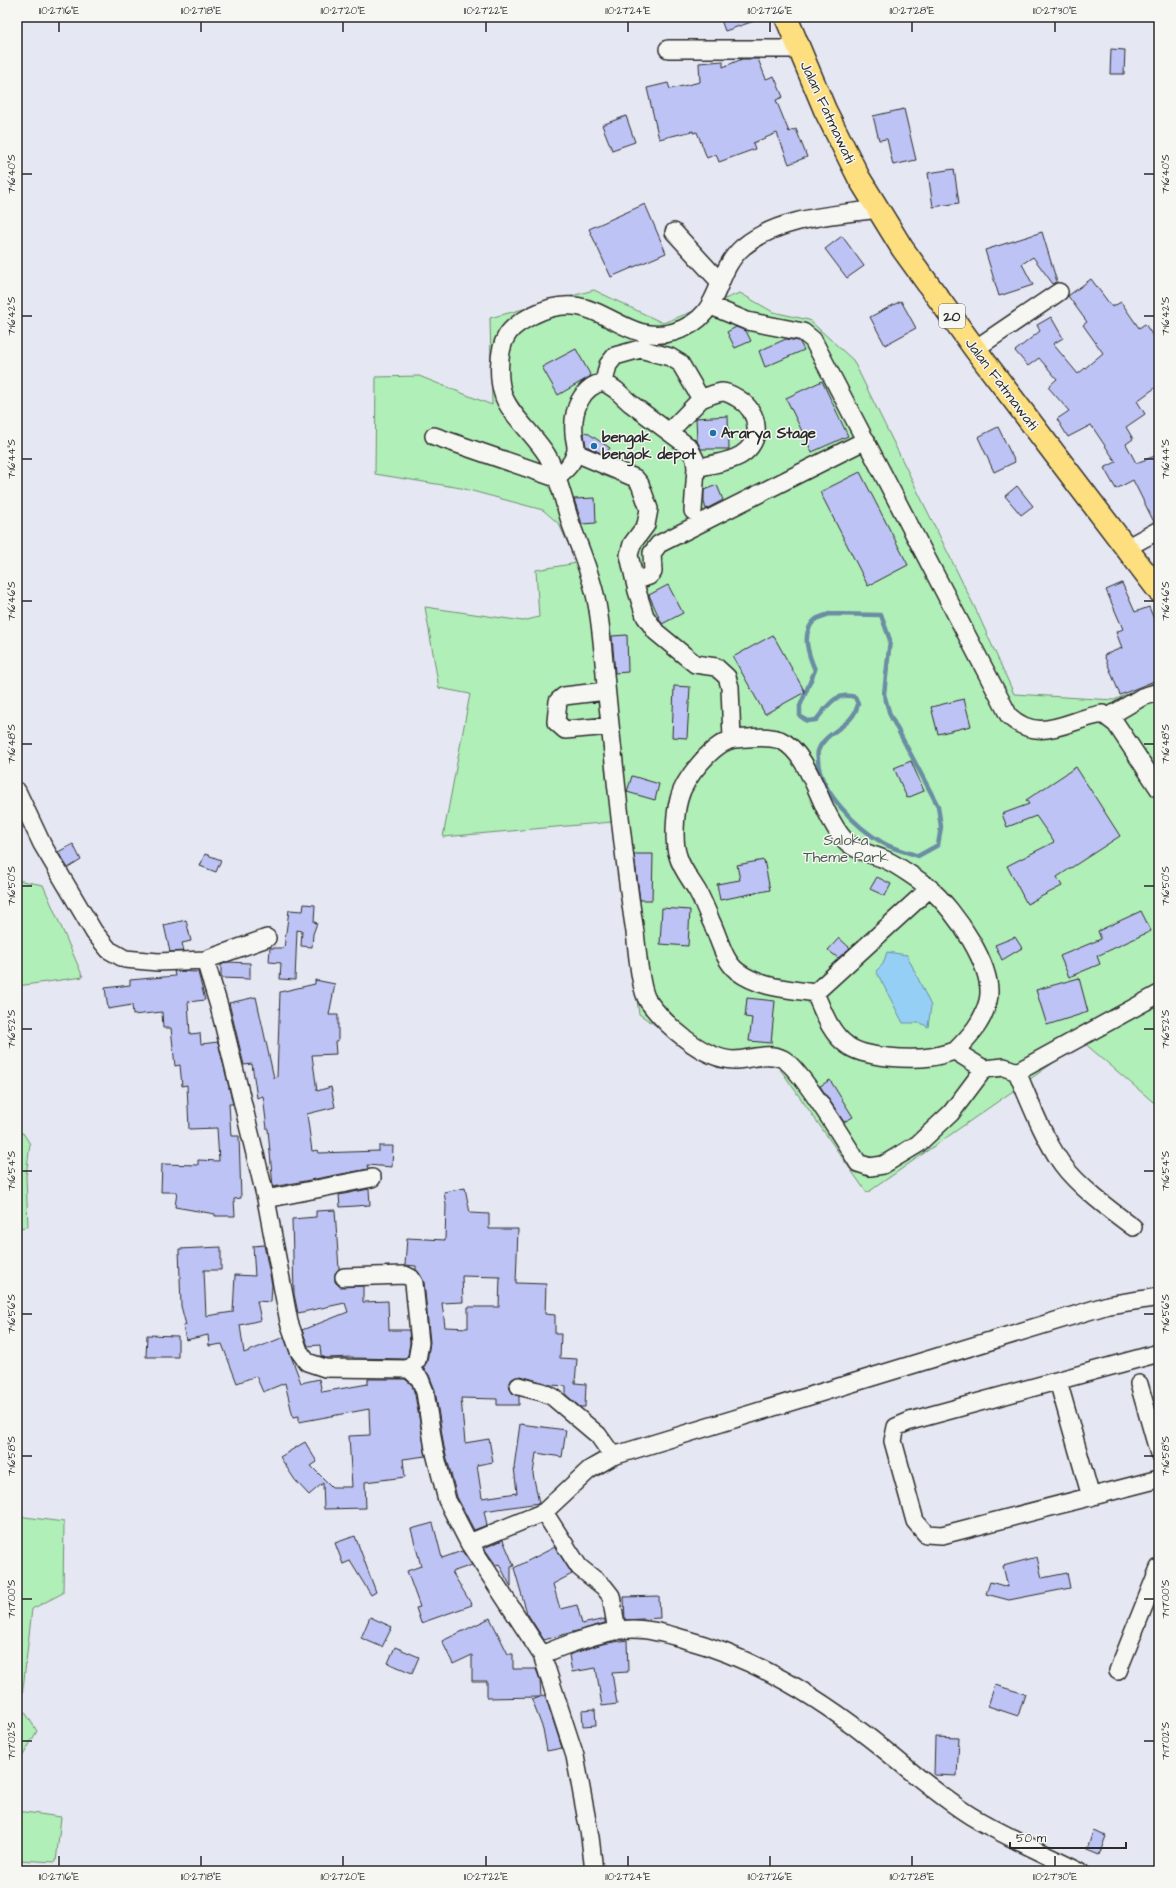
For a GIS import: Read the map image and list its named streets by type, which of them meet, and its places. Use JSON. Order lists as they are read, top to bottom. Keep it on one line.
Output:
{"streets":{"highway":["Jalan Fatmawati","20"]},"parks":["Saloka Theme Park"],"places":["Ararya Stage","bengak bengok depot"],"scale_bar":"50 m","coordinates":["110°27'16\"E","110°27'18\"E","110°27'20\"E","110°27'22\"E","110°27'24\"E","110°27'26\"E","110°27'28\"E","110°27'30\"E","7°16'40\"S","7°16'42\"S","7°16'44\"S","7°16'46\"S","7°16'48\"S","7°16'50\"S","7°16'52\"S","7°16'54\"S","7°16'56\"S","7°16'58\"S","7°17'00\"S","7°17'02\"S"]}
